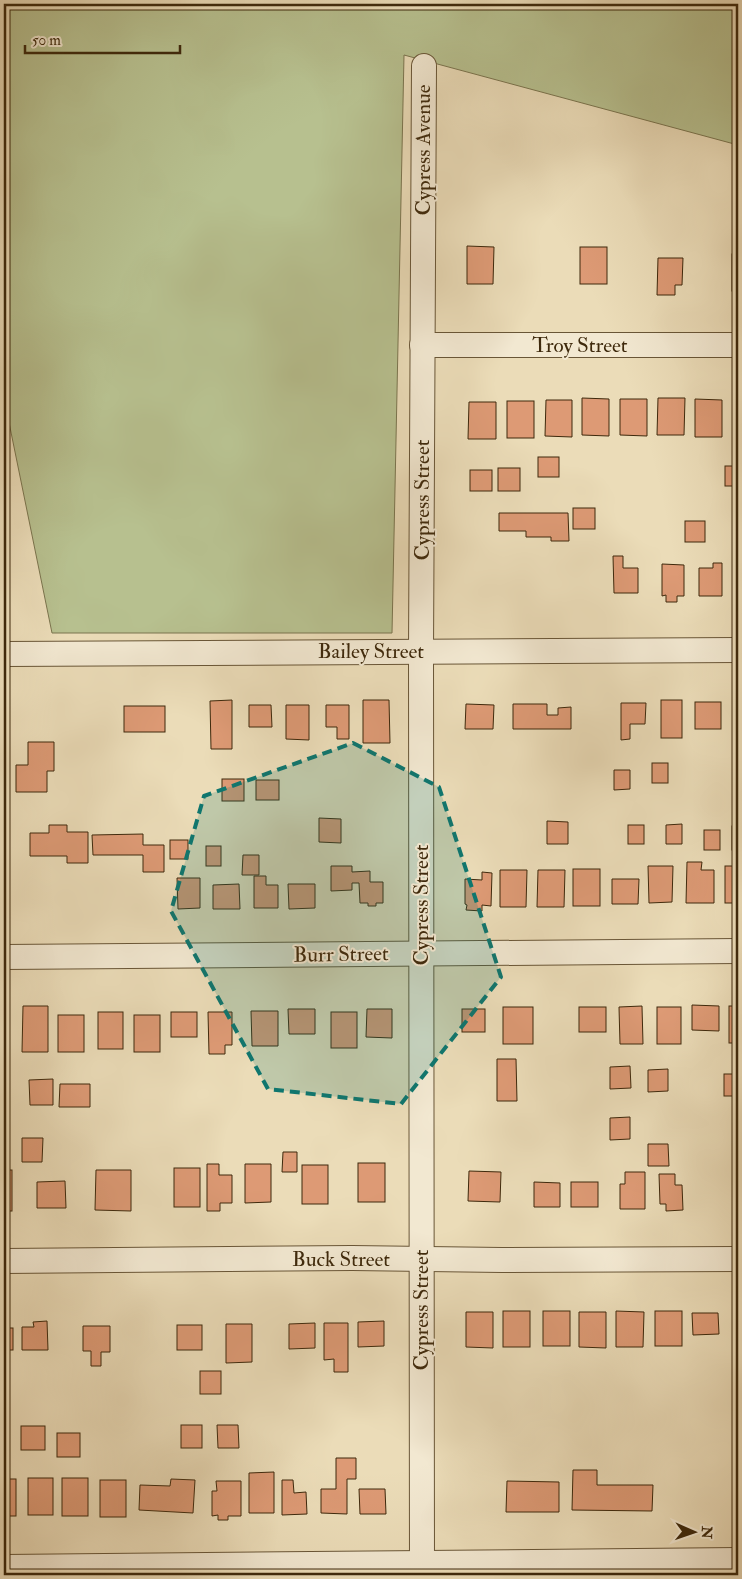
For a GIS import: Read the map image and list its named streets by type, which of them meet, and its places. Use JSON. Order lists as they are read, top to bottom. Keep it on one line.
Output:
{"streets":{"street":["Cypress Avenue","Troy Street","Cypress Street","Bailey Street","Burr Street","Buck Street"]},"crossings":[["Cypress Avenue","Cypress Street"],["Troy Street","Cypress Street"],["Cypress Street","Bailey Street"],["Cypress Street","Burr Street"],["Cypress Street","Buck Street"]],"scale_bar":"50 m","north":"right"}
